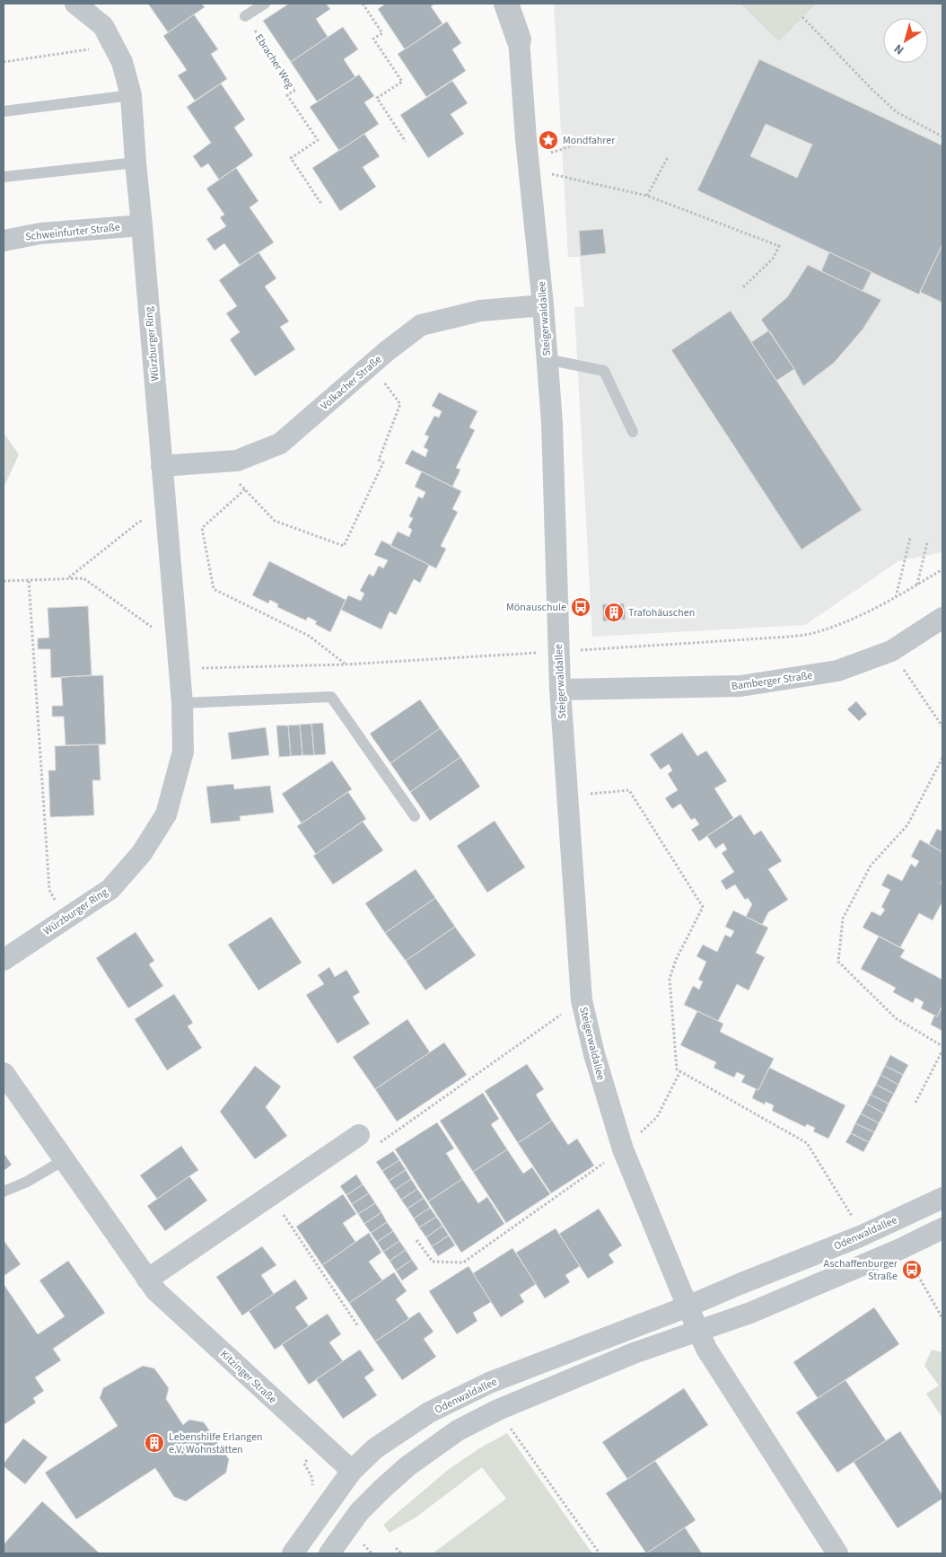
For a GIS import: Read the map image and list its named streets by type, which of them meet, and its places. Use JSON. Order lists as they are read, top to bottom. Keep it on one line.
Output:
{"streets":{"street":["Schweinfurter Straße","Steigerwaldallee","Würzburger Ring","Volkacher Straße","Bamberger Straße","Odenwaldallee","Kitzinger Straße"],"path":["Ebracher Weg"]},"crossings":[["Schweinfurter Straße","Würzburger Ring"],["Steigerwaldallee","Volkacher Straße"],["Steigerwaldallee","Bamberger Straße"],["Steigerwaldallee","Odenwaldallee"],["Würzburger Ring","Volkacher Straße"],["Odenwaldallee","Kitzinger Straße"]],"places":{"place":["Mondfahrer"],"bus stop":["Mönauschule","Aschaffenburger Straße"],"building":["Trafohäuschen","Lebenshilfe Erlangen e.V. Wohnstätten"]},"north":"bottom left"}
